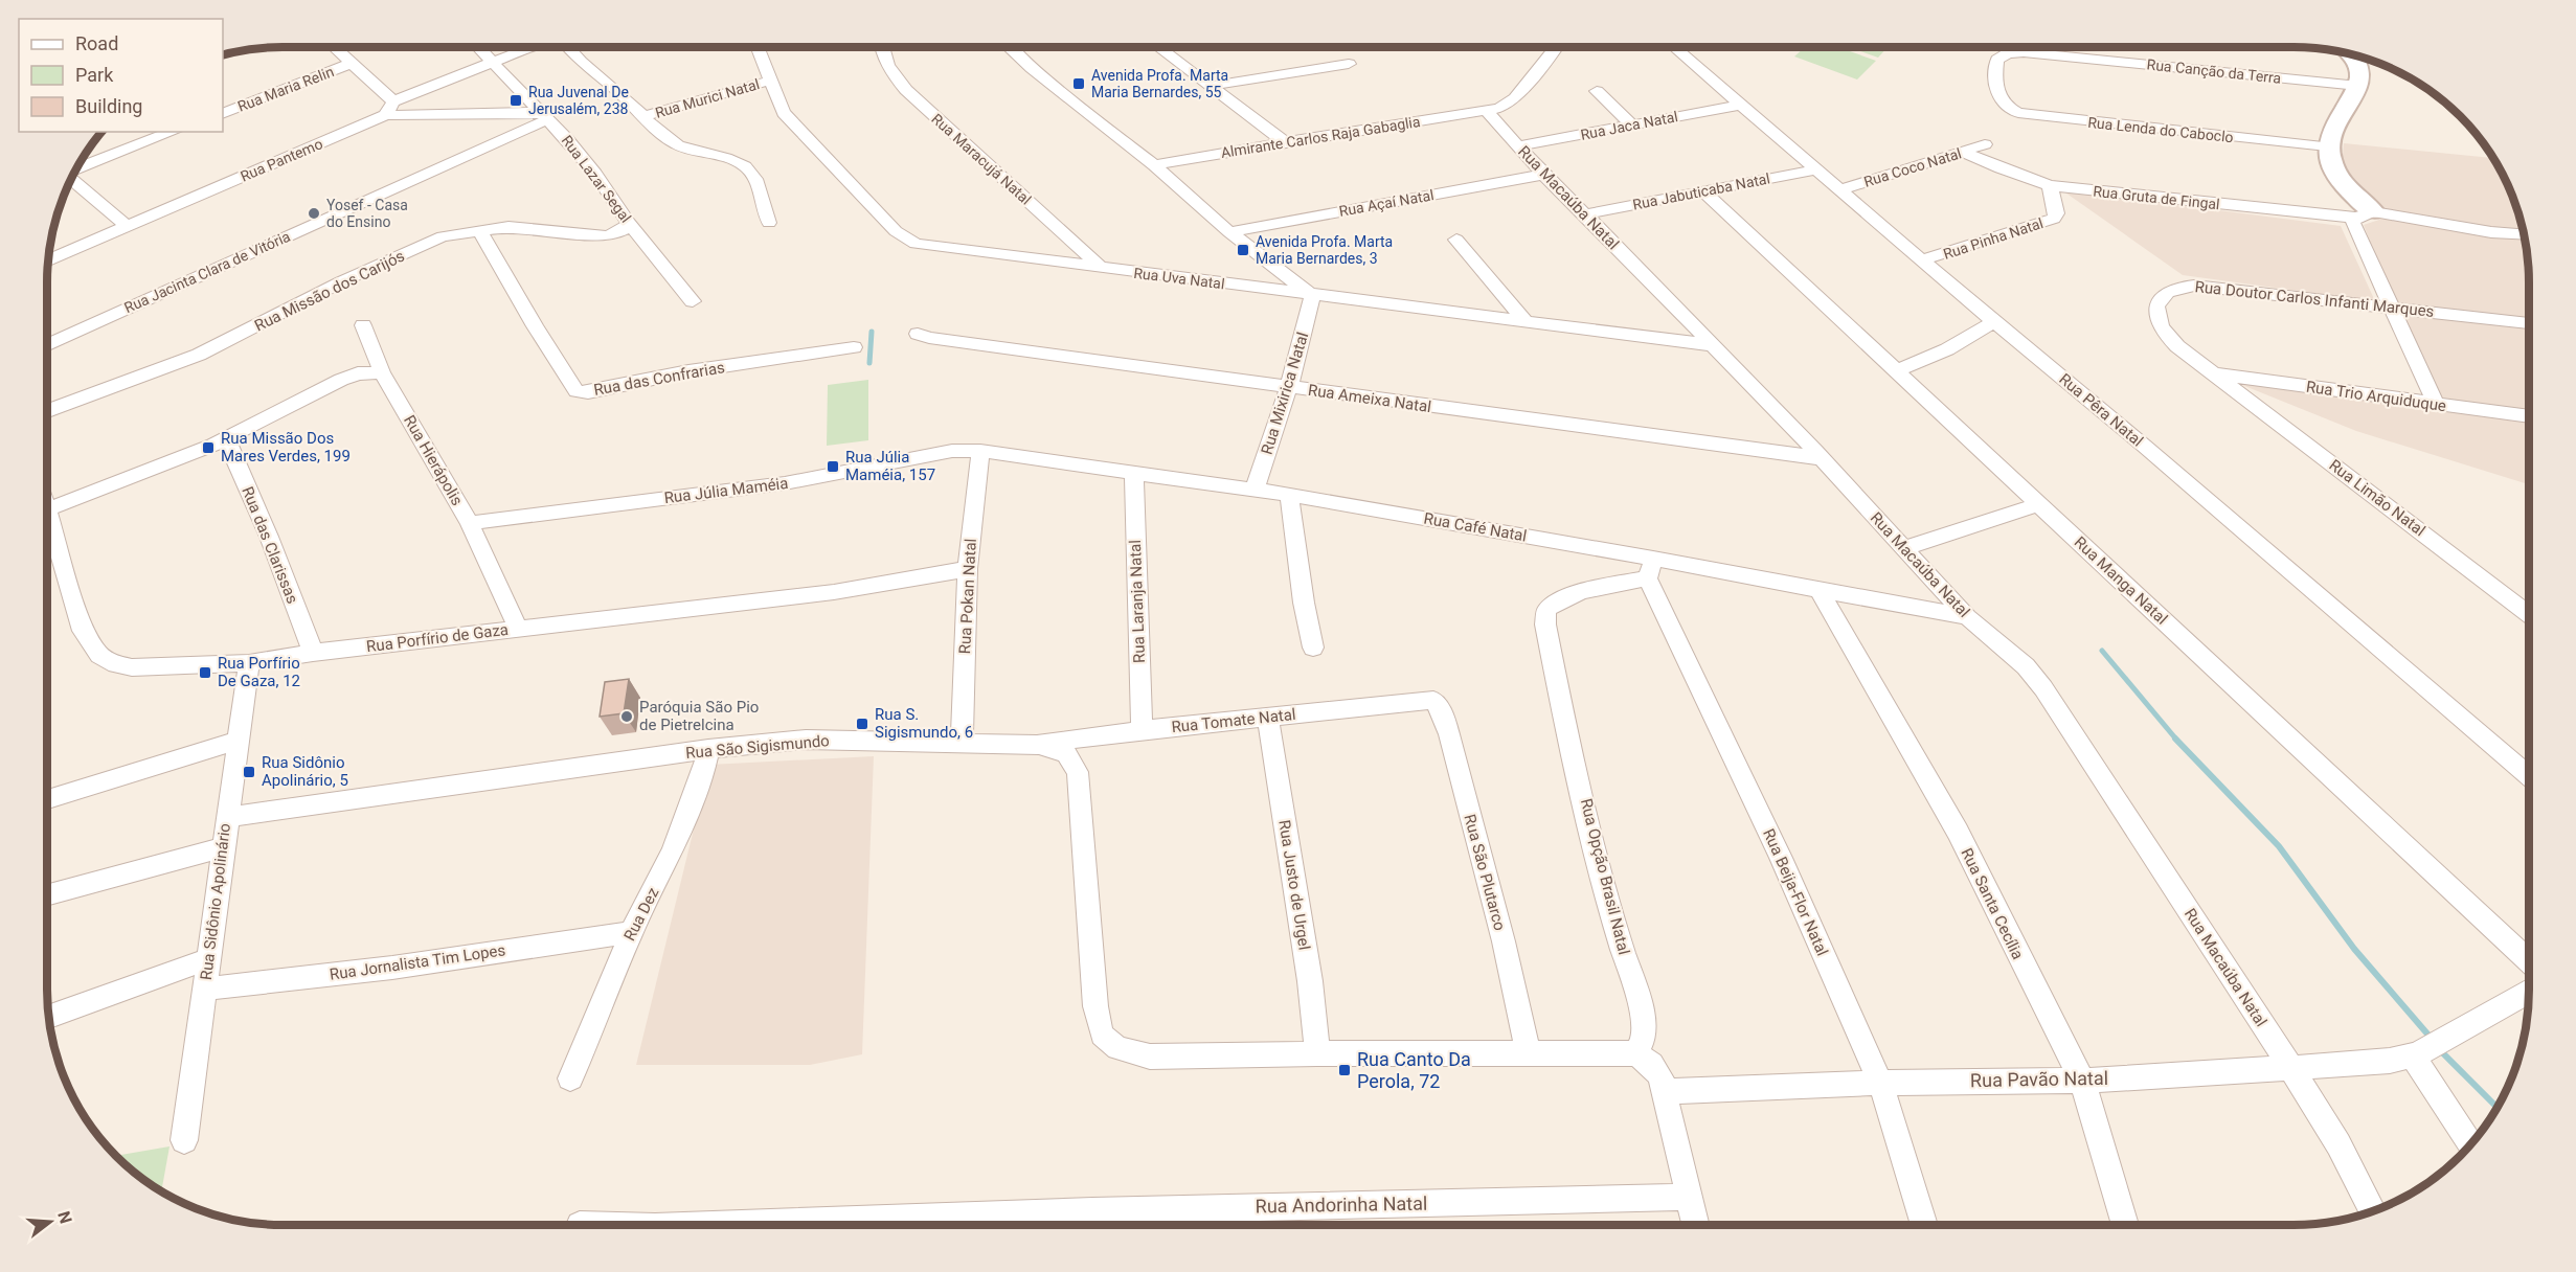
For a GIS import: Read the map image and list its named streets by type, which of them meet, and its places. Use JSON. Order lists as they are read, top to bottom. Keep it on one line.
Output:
{"streets":{"street":["Rua Canção da Terra","Rua Maria Relin","Rua Murici Natal","Rua Jaca Natal","Rua Lenda do Caboclo","Almirante Carlos Raja Gabaglia","Rua Maracujá Natal","Rua Pantemo","Rua Coco Natal","Rua Lazar Segal","Rua Jabuticaba Natal","Rua Macaúba Natal","Rua Gruta de Fingal","Rua Açaí Natal","Rua Pinha Natal","Rua Jacinta Clara de Vitória","Rua Uva Natal","Rua Missão dos Carijós","Rua Doutor Carlos Infanti Marques","Rua das Confrarias","Rua Mixirica Natal","Rua Trio Arquiduque","Rua Ameixa Natal","Rua Pêra Natal","Rua Hierápolis","Rua Júlia Maméia","Rua Limão Natal","Rua Café Natal","Rua das Clarissas","Rua Manga Natal","Rua Pokan Natal","Rua Laranja Natal","Rua Porfírio de Gaza","Rua Tomate Natal","Rua São Sigismundo","Rua São Plutarco","Rua Opção Brasil Natal","Rua Justo de Urgel","Rua Beija-Flor Natal","Rua Sidônio Apolinário","Rua Santa Cecília","Rua Dez","Rua Jornalista Tim Lopes","Rua Pavão Natal","Rua Andorinha Natal"]},"crossings":[["Rua Canção da Terra","Rua Lenda do Caboclo"],["Rua Murici Natal","Rua Uva Natal"],["Rua Jaca Natal","Rua Macaúba Natal"],["Rua Jaca Natal","Rua Pêra Natal"],["Almirante Carlos Raja Gabaglia","Rua Macaúba Natal"],["Rua Maracujá Natal","Rua Uva Natal"],["Rua Pantemo","Rua Lazar Segal"],["Rua Pantemo","Rua Jacinta Clara de Vitória"],["Rua Coco Natal","Rua Gruta de Fingal"],["Rua Coco Natal","Rua Pêra Natal"],["Rua Lazar Segal","Rua Jacinta Clara de Vitória"],["Rua Lazar Segal","Rua Missão dos Carijós"],["Rua Jabuticaba Natal","Rua Macaúba Natal"],["Rua Jabuticaba Natal","Rua Pêra Natal"],["Rua Jabuticaba Natal","Rua Manga Natal"],["Rua Macaúba Natal","Rua Açaí Natal"],["Rua Macaúba Natal","Rua Uva Natal"],["Rua Macaúba Natal","Rua Ameixa Natal"],["Rua Macaúba Natal","Rua Café Natal"],["Rua Macaúba Natal","Rua Pavão Natal"],["Rua Gruta de Fingal","Rua Pinha Natal"],["Rua Pinha Natal","Rua Pêra Natal"],["Rua Uva Natal","Rua Mixirica Natal"],["Rua Missão dos Carijós","Rua das Confrarias"],["Rua Doutor Carlos Infanti Marques","Rua Trio Arquiduque"],["Rua Doutor Carlos Infanti Marques","Rua Limão Natal"],["Rua Mixirica Natal","Rua Ameixa Natal"],["Rua Mixirica Natal","Rua Café Natal"],["Rua Trio Arquiduque","Rua Limão Natal"],["Rua Hierápolis","Rua Júlia Maméia"],["Rua Hierápolis","Rua Porfírio de Gaza"],["Rua Júlia Maméia","Rua Café Natal"],["Rua Júlia Maméia","Rua Pokan Natal"],["Rua Café Natal","Rua Pokan Natal"],["Rua Café Natal","Rua Laranja Natal"],["Rua Café Natal","Rua Opção Brasil Natal"],["Rua Café Natal","Rua Beija-Flor Natal"],["Rua Café Natal","Rua Santa Cecília"],["Rua das Clarissas","Rua Porfírio de Gaza"],["Rua Pokan Natal","Rua Porfírio de Gaza"],["Rua Pokan Natal","Rua São Sigismundo"],["Rua Laranja Natal","Rua Tomate Natal"],["Rua Porfírio de Gaza","Rua Sidônio Apolinário"],["Rua Tomate Natal","Rua São Sigismundo"],["Rua Tomate Natal","Rua São Plutarco"],["Rua Tomate Natal","Rua Justo de Urgel"],["Rua São Sigismundo","Rua São Plutarco"],["Rua São Sigismundo","Rua Opção Brasil Natal"],["Rua São Sigismundo","Rua Justo de Urgel"],["Rua São Sigismundo","Rua Sidônio Apolinário"],["Rua São Sigismundo","Rua Dez"],["Rua Opção Brasil Natal","Rua Beija-Flor Natal"],["Rua Beija-Flor Natal","Rua Pavão Natal"],["Rua Sidônio Apolinário","Rua Jornalista Tim Lopes"],["Rua Santa Cecília","Rua Pavão Natal"],["Rua Dez","Rua Jornalista Tim Lopes"]],"places":{"transit":["Avenida Profa. Marta Maria Bernardes, 55","Rua Juvenal De Jerusalém, 238","Avenida Profa. Marta Maria Bernardes, 3","Rua Missão Dos Mares Verdes, 199","Rua Júlia Maméia, 157","Rua Porfírio De Gaza, 12","Rua S. Sigismundo, 6","Rua Sidônio Apolinário, 5","Rua Canto Da Perola, 72"],"other":["Yosef - Casa do Ensino","Paróquia São Pio de Pietrelcina"]},"legend":["Road","Park","Building"],"north":"right"}
